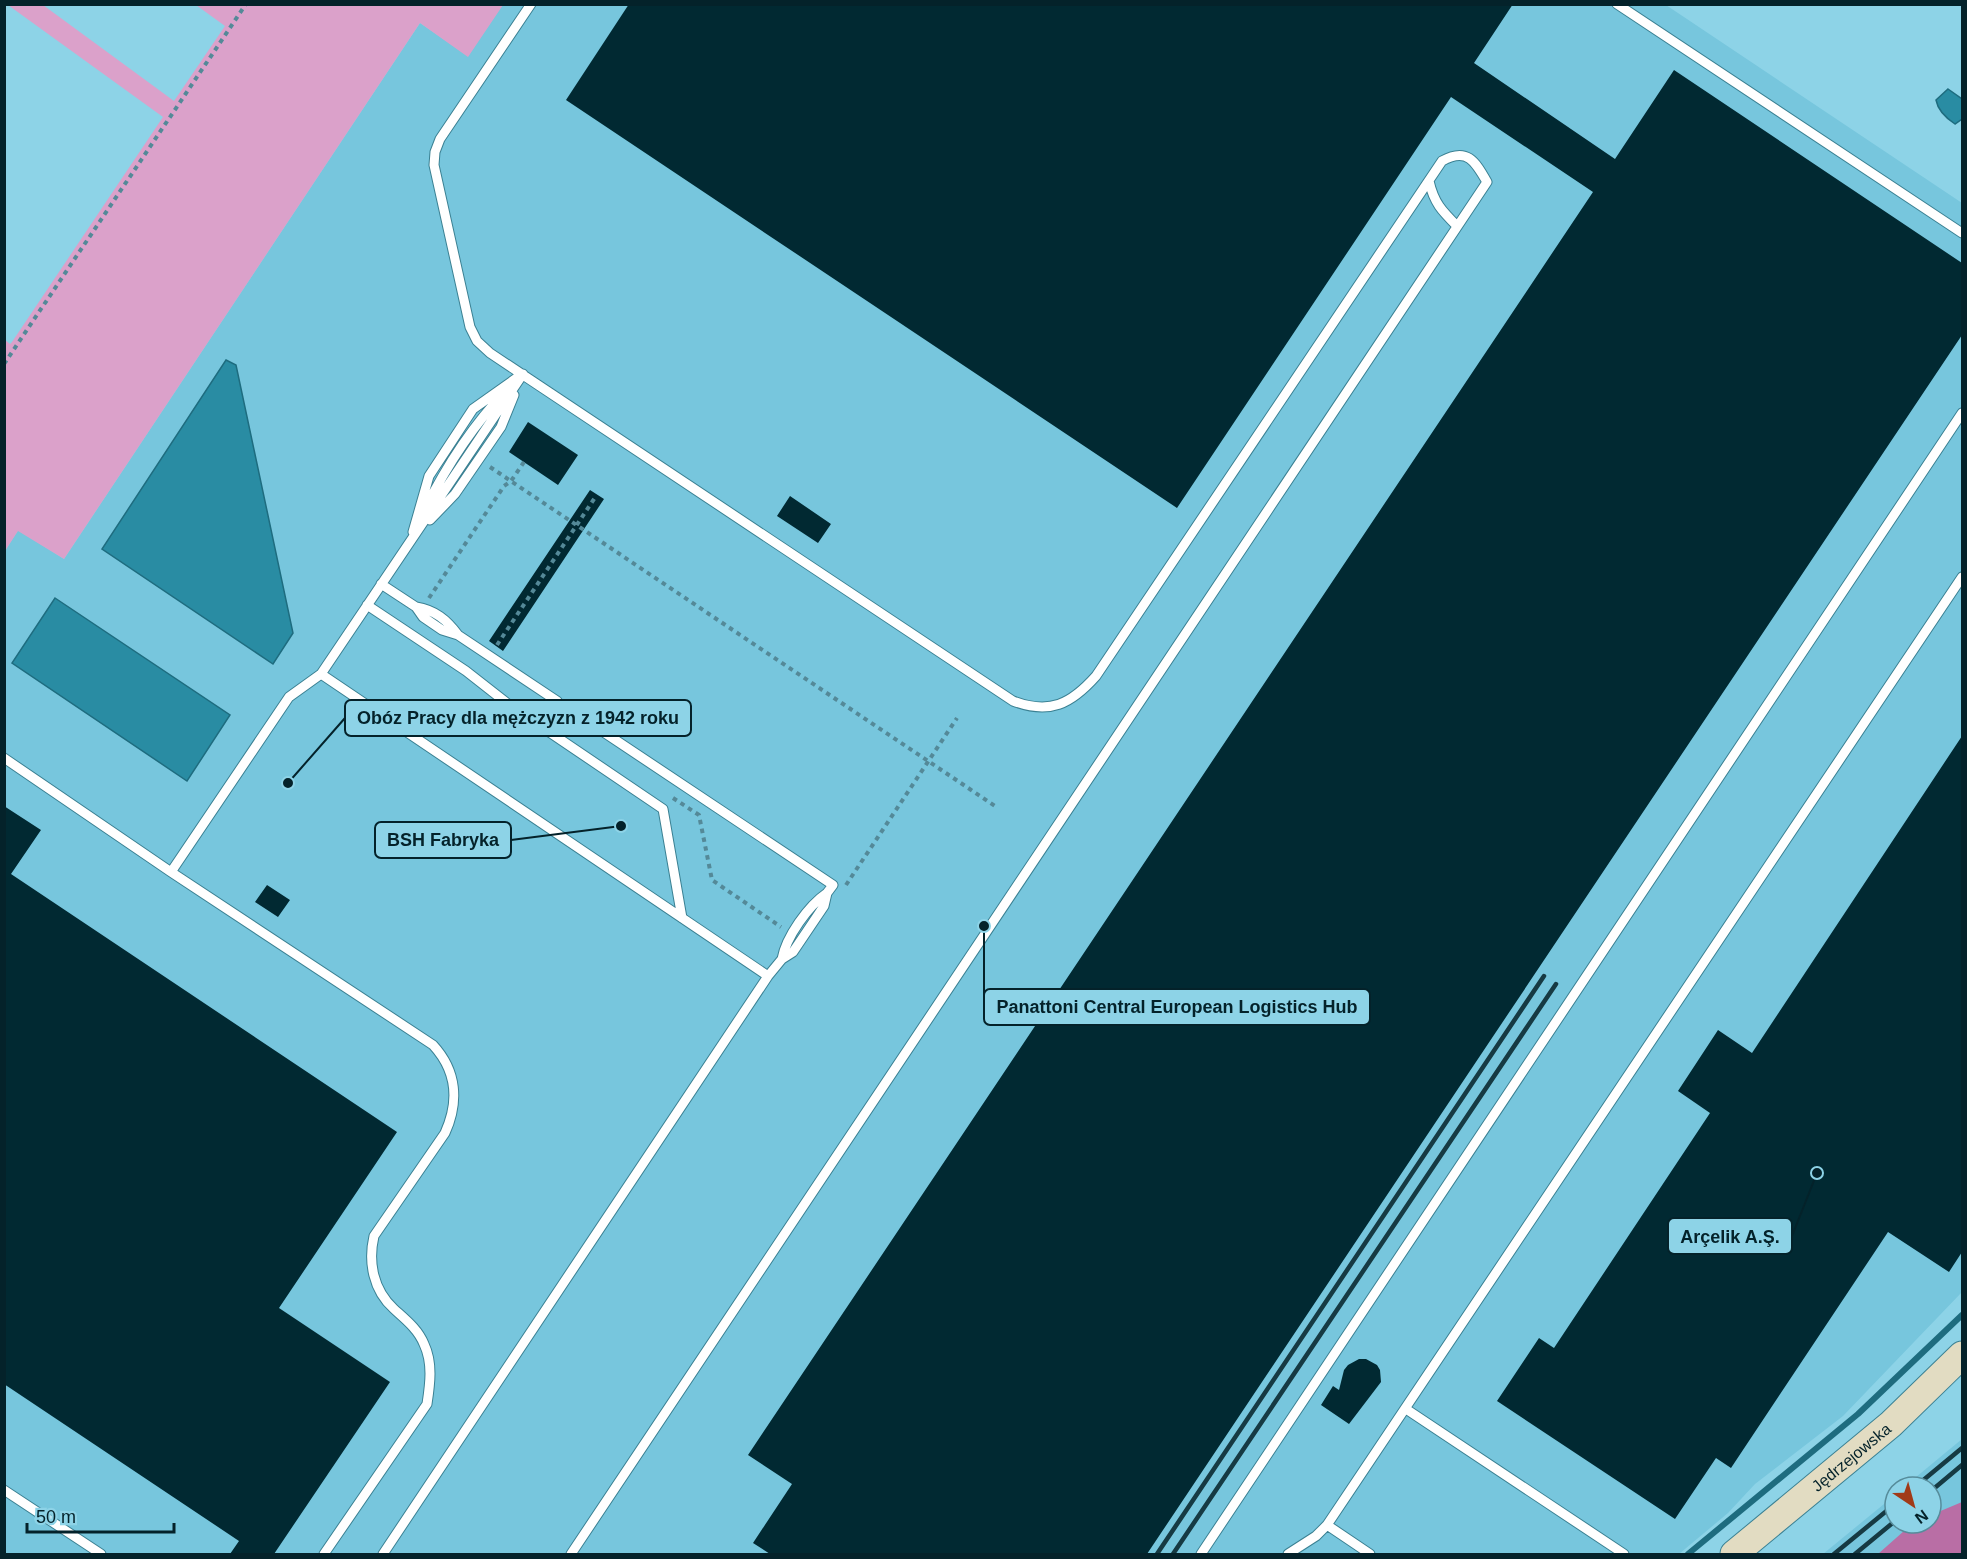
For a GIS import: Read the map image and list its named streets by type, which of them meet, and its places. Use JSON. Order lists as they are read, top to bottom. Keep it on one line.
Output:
{"streets":{"street":["Jędrzejowska"]},"places":["Obóz Pracy dla mężczyzn z 1942 roku","BSH Fabryka","Panattoni Central European Logistics Hub","Arçelik A.Ş."],"scale_bar":"50 m","north":"bottom right"}
